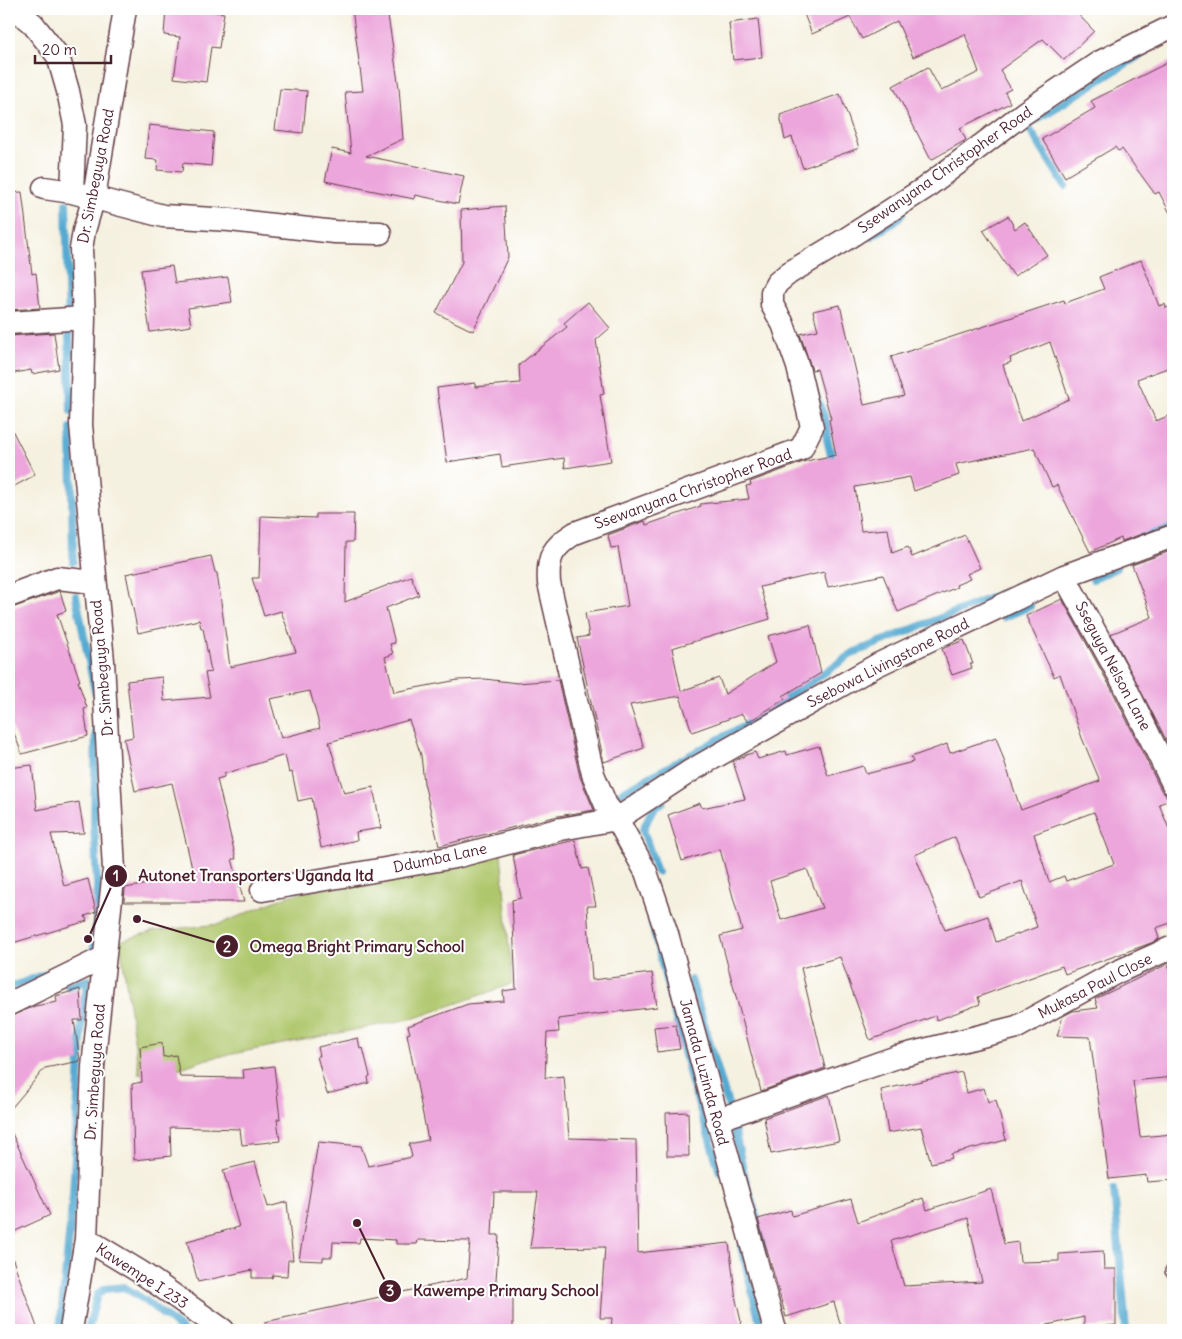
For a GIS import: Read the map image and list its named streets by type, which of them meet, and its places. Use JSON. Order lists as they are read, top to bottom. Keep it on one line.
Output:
{"streets":{"street":["Ssewanyana Christopher Road","Dr. Simbeguya Road","Ssebowa Livingstone Road","Sseguya Nelson Lane","Ddumba Lane","Mukasa Paul Close","Jamada Luzinda Road","Kawempe I 233"]},"crossings":[["Ssewanyana Christopher Road","Ssebowa Livingstone Road"],["Ssewanyana Christopher Road","Ddumba Lane"],["Ssewanyana Christopher Road","Jamada Luzinda Road"],["Dr. Simbeguya Road","Kawempe I 233"],["Ssebowa Livingstone Road","Sseguya Nelson Lane"],["Ssebowa Livingstone Road","Ddumba Lane"],["Ssebowa Livingstone Road","Jamada Luzinda Road"],["Ddumba Lane","Jamada Luzinda Road"],["Mukasa Paul Close","Jamada Luzinda Road"]],"places":["Omega Bright Primary School","Autonet Transporters Uganda ltd","Kawempe Primary School"],"scale_bar":"20 m"}
